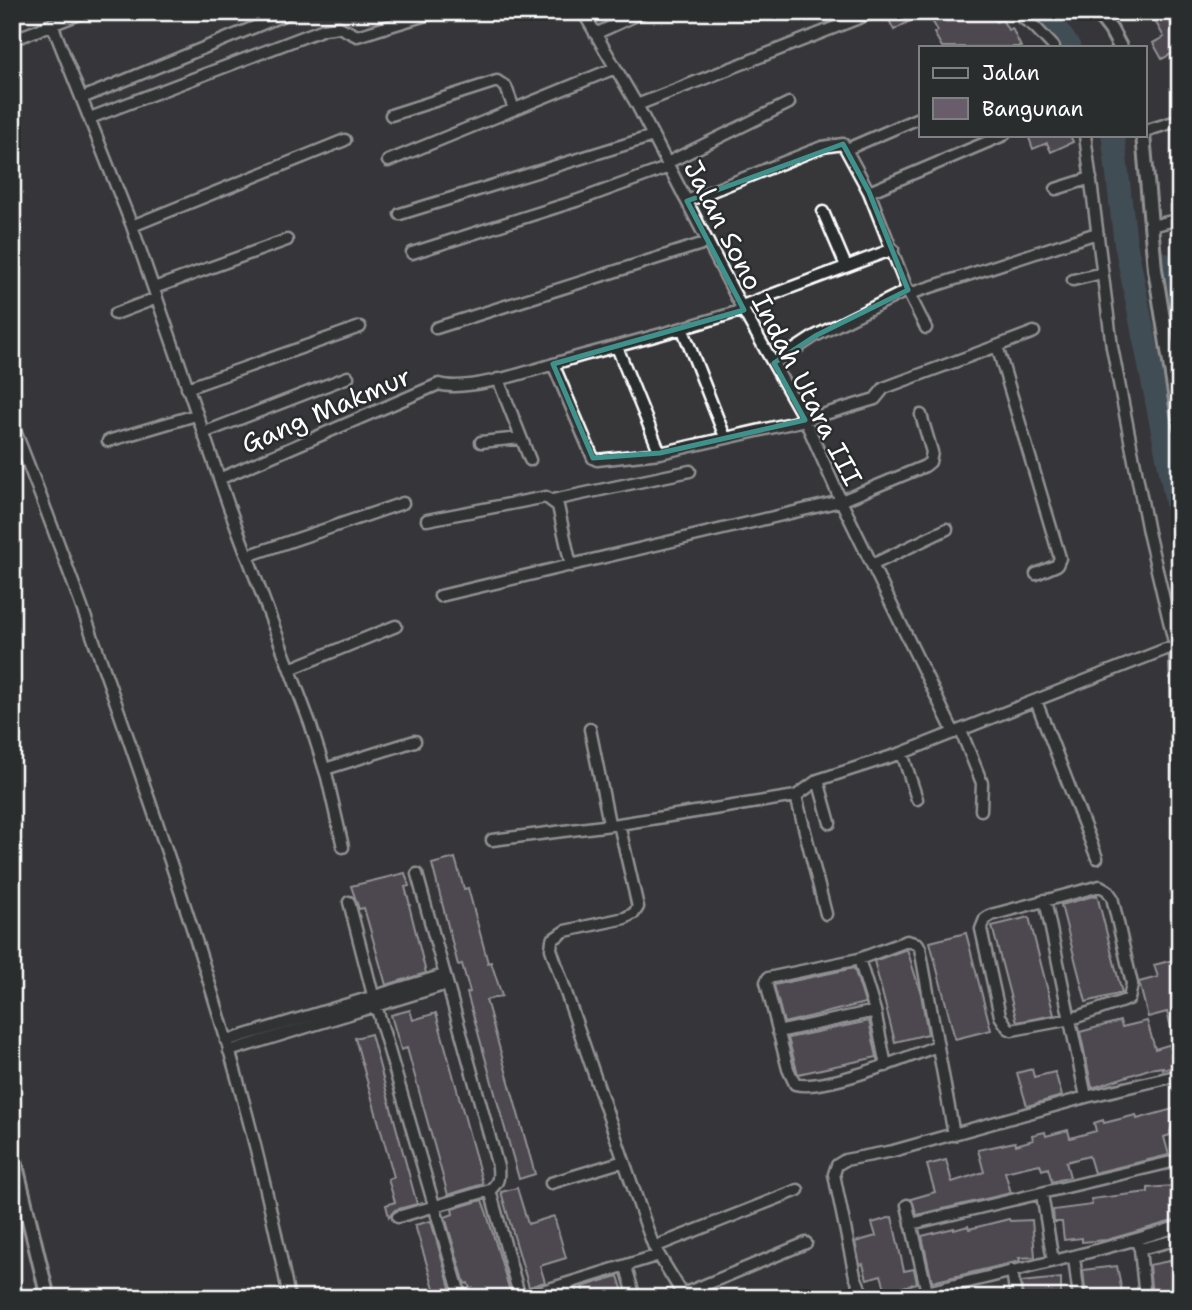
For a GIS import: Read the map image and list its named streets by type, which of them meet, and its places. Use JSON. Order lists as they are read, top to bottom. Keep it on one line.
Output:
{"streets":{"street":["Jalan Sono Indah Utara III","Gang Makmur"]},"crossings":[["Jalan Sono Indah Utara III","Gang Makmur"]],"legend":["Jalan","Bangunan"]}
